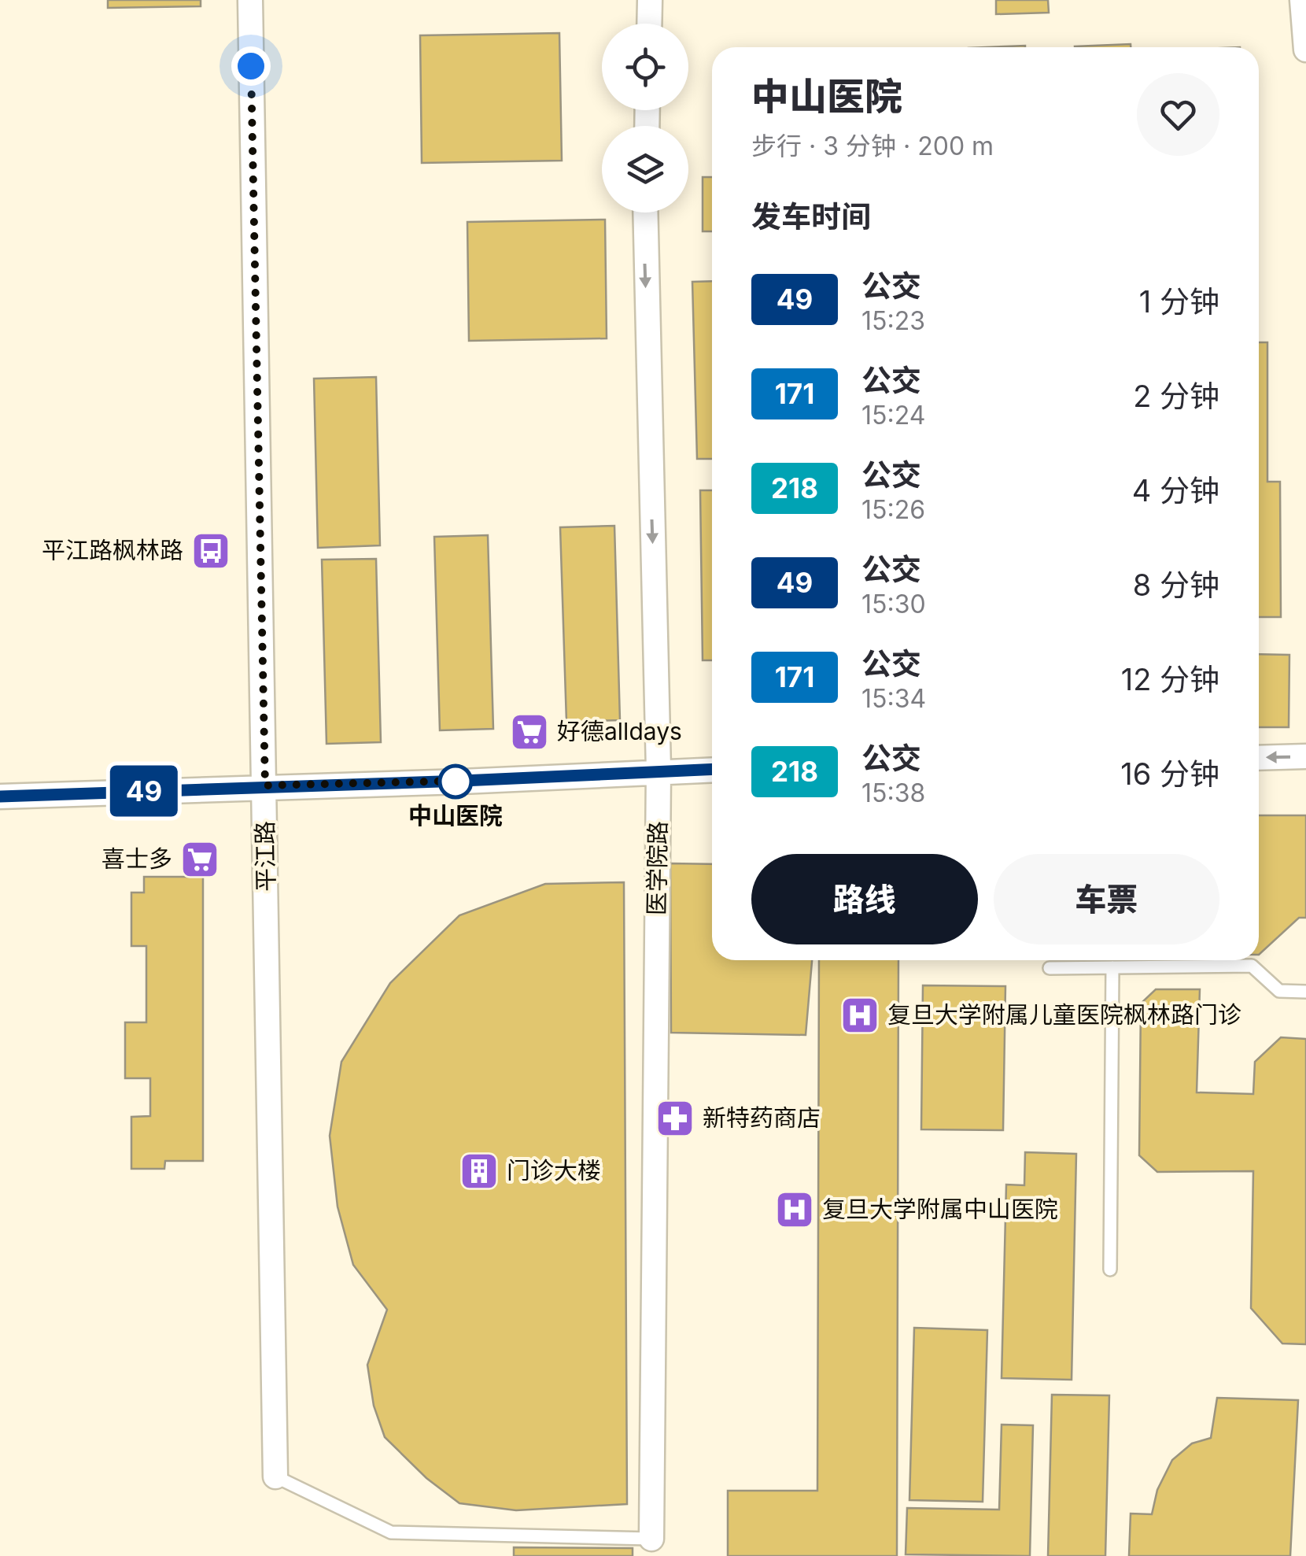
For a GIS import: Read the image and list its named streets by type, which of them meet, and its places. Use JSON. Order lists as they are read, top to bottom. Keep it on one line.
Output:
{"streets":{"street":["平江路","医学院路"]},"one_way":["医学院路"],"places":{"bus stop":["平江路枫林路"],"supermarket":["好德alldays","喜士多"],"other":["中山医院"],"hospital":["复旦大学附属儿童医院枫林路门诊","复旦大学附属中山医院"],"pharmacy":["新特药商店"],"building":["门诊大楼"]},"lines":["bus line 49"],"page":{"on_map":"49","heading":[["中山医院","步行 · 3 分钟 · 200 m"],"发车时间"],"list":[{"mark":"49","name":"公交","note":"15:23","value":"1 分钟"},{"mark":"171","name":"公交","note":"15:24","value":"2 分钟"},{"mark":"218","name":"公交","note":"15:26","value":"4 分钟"},{"mark":"49","name":"公交","note":"15:30","value":"8 分钟"},{"mark":"171","name":"公交","note":"15:34","value":"12 分钟"},{"mark":"218","name":"公交","note":"15:38","value":"16 分钟"}],"buttons":["路线","车票"]}}
